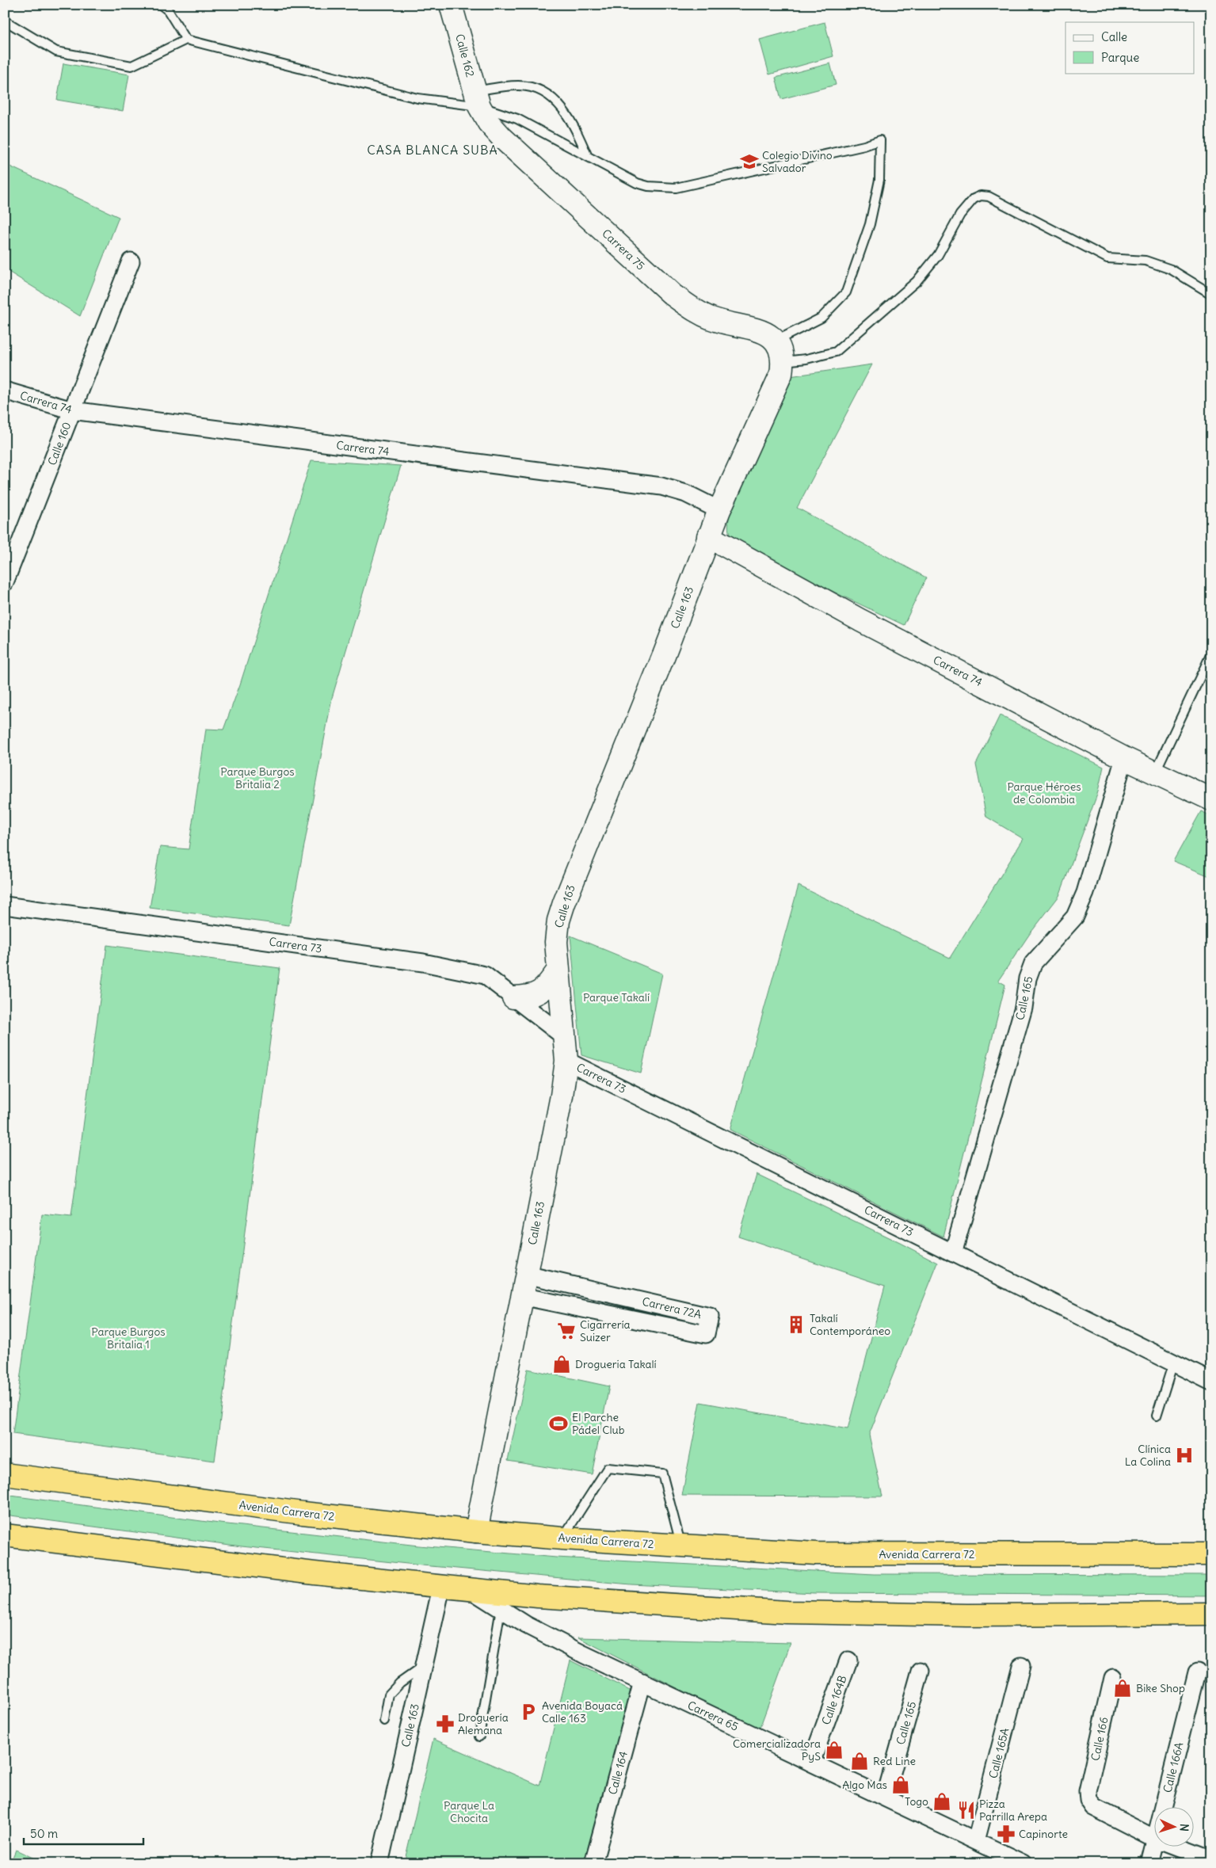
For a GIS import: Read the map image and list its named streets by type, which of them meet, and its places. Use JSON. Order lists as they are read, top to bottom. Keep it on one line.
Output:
{"streets":{"highway":["Avenida Carrera 72"],"street":["Calle 162","Carrera 75","Carrera 74","Calle 160","Calle 163","Carrera 73","Calle 165","Carrera 72A","Calle 164B","Carrera 65","Calle 166","Calle 165A","Calle 166A","Calle 164"]},"crossings":[["Calle 162","Carrera 75"],["Carrera 74","Calle 160"],["Carrera 74","Calle 163"],["Carrera 74","Calle 165"],["Calle 163","Carrera 73"],["Calle 163","Carrera 72A"],["Calle 163","Avenida Carrera 72"],["Carrera 73","Calle 165"],["Calle 165","Carrera 65"],["Calle 164B","Carrera 65"],["Carrera 65","Calle 165A"],["Carrera 65","Calle 164"],["Calle 166","Calle 166A"]],"districts":["CASA BLANCA SUBA"],"parks":["Parque Burgos Britalia 2","Parque Héroes de Colombia","Parque Takalí","Parque Burgos Britalia 1","Parque La Chocita"],"places":{"school or university":["Colegio Divino Salvador"],"building":["Takalí Contemporáneo"],"supermarket":["Cigarrería Suizer"],"shop":["Drogueria Takalí","Bike Shop","Comercializadora PyS","Red Line","Algo Mas","Togo"],"sports":["El Parche Pádel Club"],"hospital":["Clínica La Colina"],"parking":["Avenida Boyacá Calle 163"],"pharmacy":["Droguería Alemana","Capinorte"],"restaurant":["Pizza Parrilla Arepa"]},"legend":["Calle","Parque"],"scale_bar":"50 m","north":"right"}
